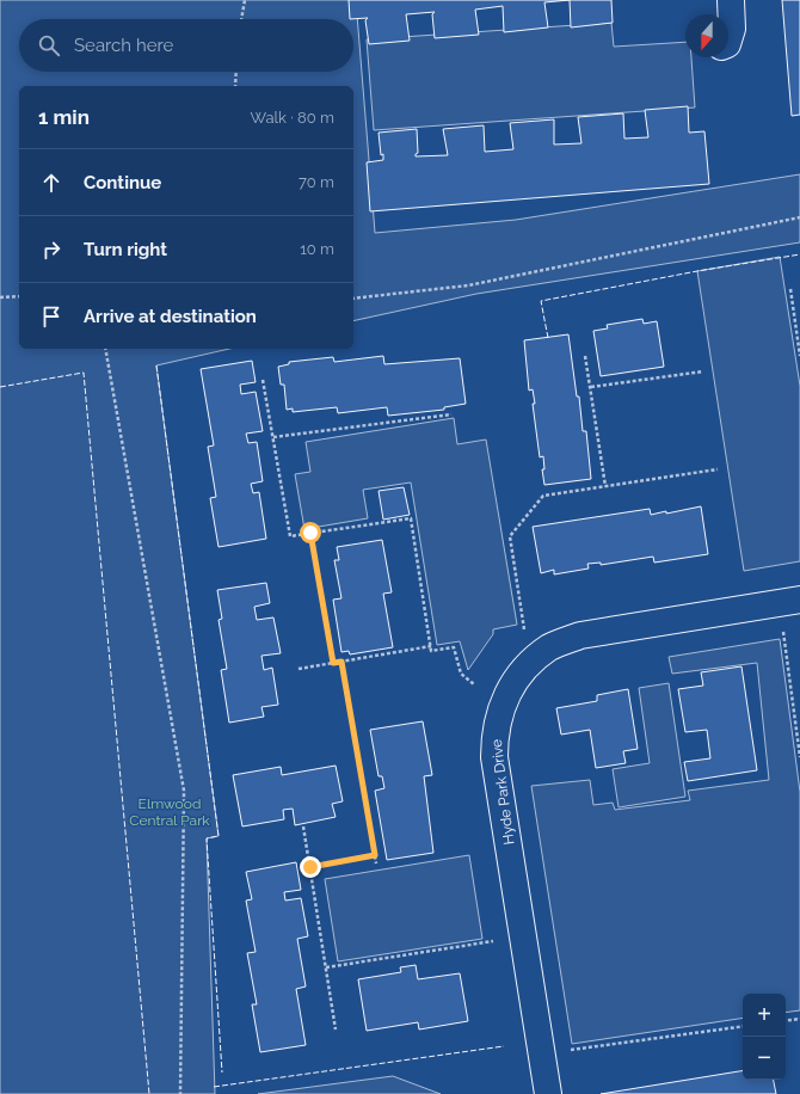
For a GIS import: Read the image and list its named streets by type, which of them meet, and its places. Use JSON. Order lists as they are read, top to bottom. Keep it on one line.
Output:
{"streets":{"street":["Hyde Park Drive"]},"parks":["Elmwood Central Park"],"north":"bottom","page":{"search":"Search here","heading":["1 min","Walk · 80 m"],"list":[["Continue","70 m"],["Turn right","10 m"],"Arrive at destination"],"map_buttons":["+","−"]}}
